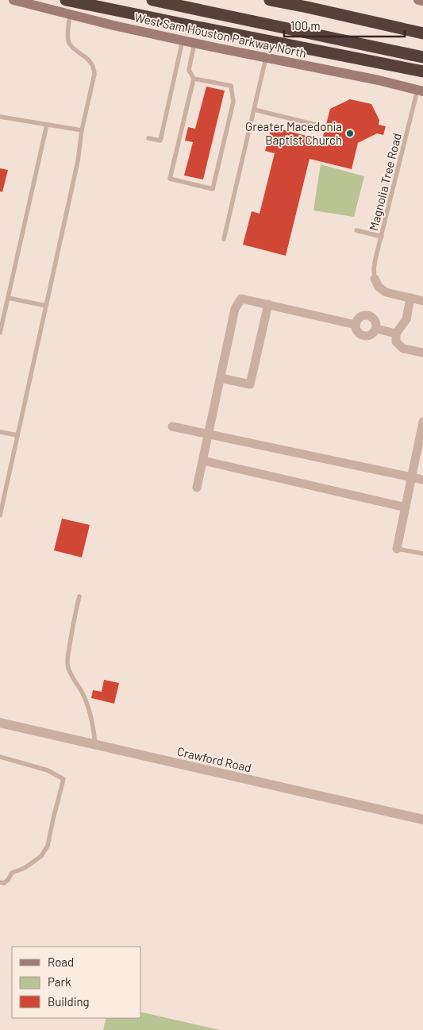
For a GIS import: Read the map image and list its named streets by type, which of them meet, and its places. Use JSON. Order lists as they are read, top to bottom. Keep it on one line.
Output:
{"streets":{"main road":["West Sam Houston Parkway North"],"street":["Crawford Road"],"lane":["Magnolia Tree Road"]},"crossings":[["West Sam Houston Parkway North","Magnolia Tree Road"]],"places":["Greater Macedonia Baptist Church"],"legend":["Road","Park","Building"],"scale_bar":"100 m"}
